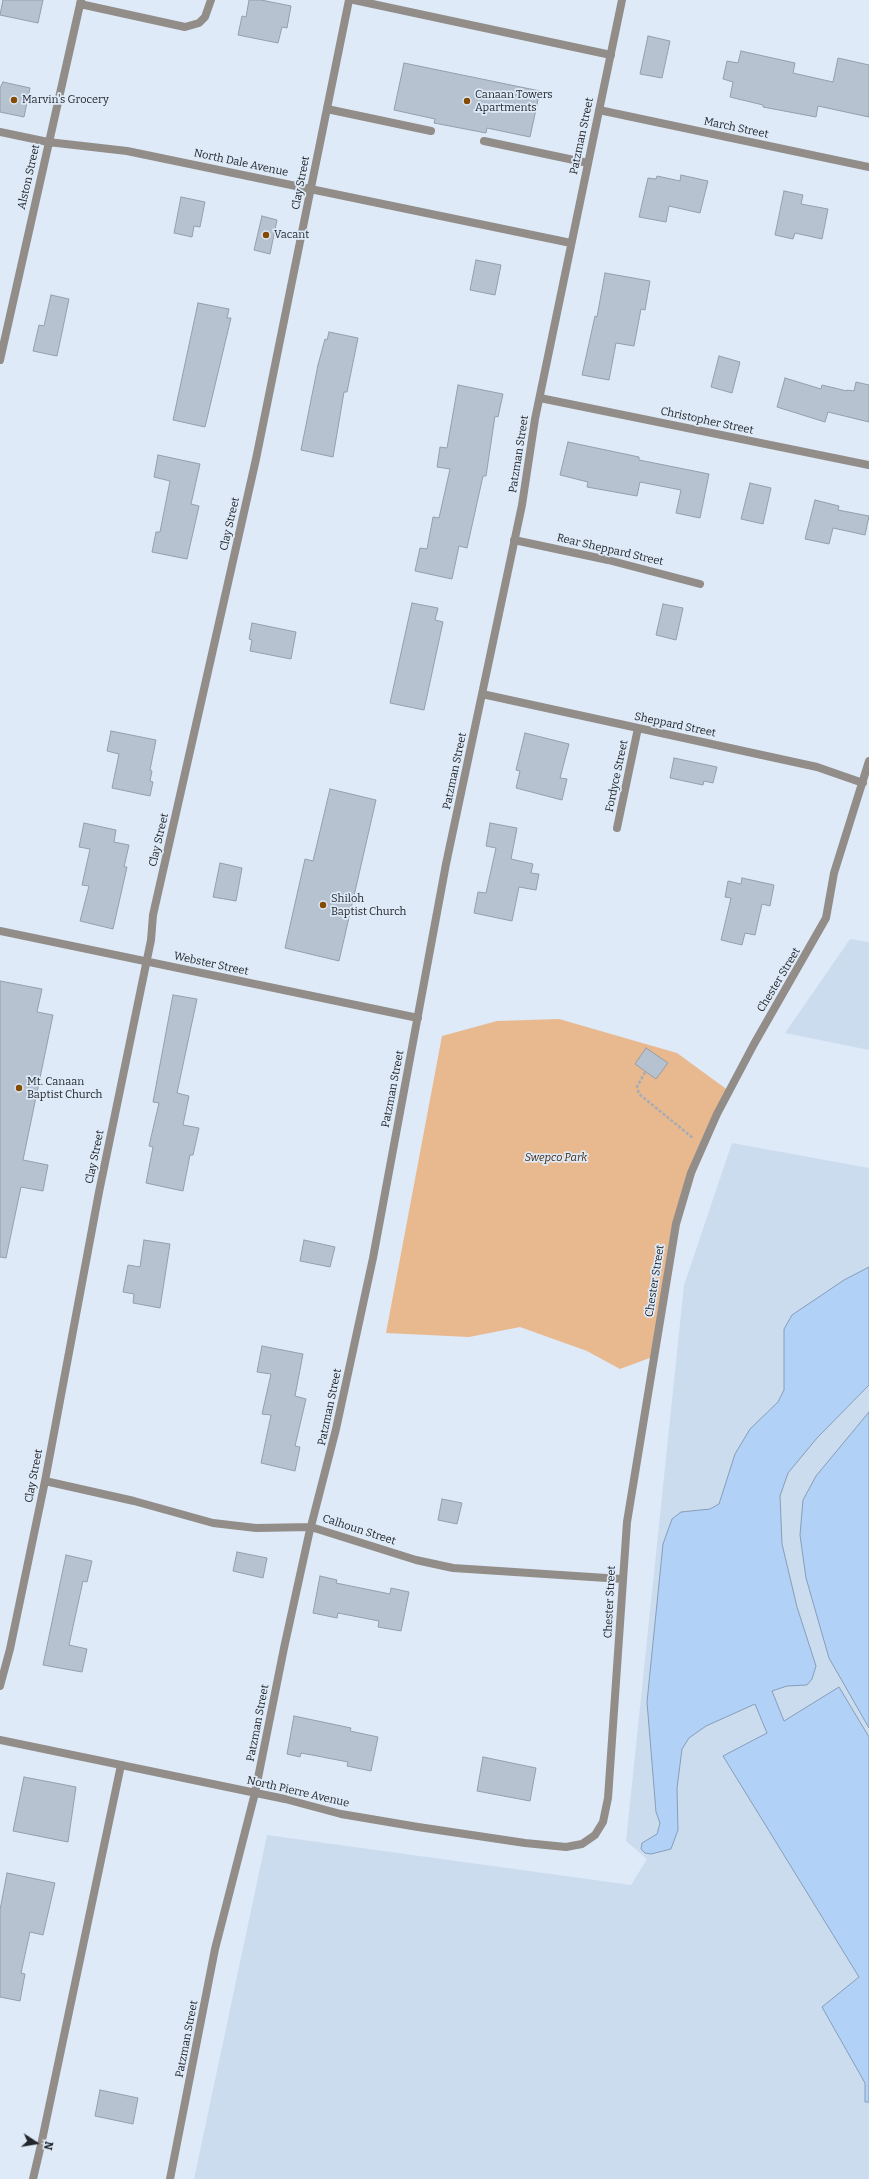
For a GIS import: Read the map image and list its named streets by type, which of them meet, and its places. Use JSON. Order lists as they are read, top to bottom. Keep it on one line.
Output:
{"streets":{"street":["March Street","Patzman Street","North Dale Avenue","Alston Street","Clay Street","Christopher Street","Rear Sheppard Street","Sheppard Street","Fordyce Street","Webster Street","Chester Street","Calhoun Street","North Pierre Avenue"]},"crossings":[["March Street","Patzman Street"],["Patzman Street","North Dale Avenue"],["Patzman Street","Christopher Street"],["Patzman Street","Rear Sheppard Street"],["Patzman Street","Sheppard Street"],["Patzman Street","Webster Street"],["Patzman Street","Calhoun Street"],["Patzman Street","North Pierre Avenue"],["North Dale Avenue","Alston Street"],["North Dale Avenue","Clay Street"],["Clay Street","Webster Street"],["Clay Street","Calhoun Street"],["Sheppard Street","Fordyce Street"],["Sheppard Street","Chester Street"],["Chester Street","Calhoun Street"],["Chester Street","North Pierre Avenue"]],"parks":["Swepco Park"],"places":["Marvin's Grocery","Canaan Towers Apartments","Vacant","Shiloh Baptist Church","Mt. Canaan Baptist Church"],"north":"right"}
